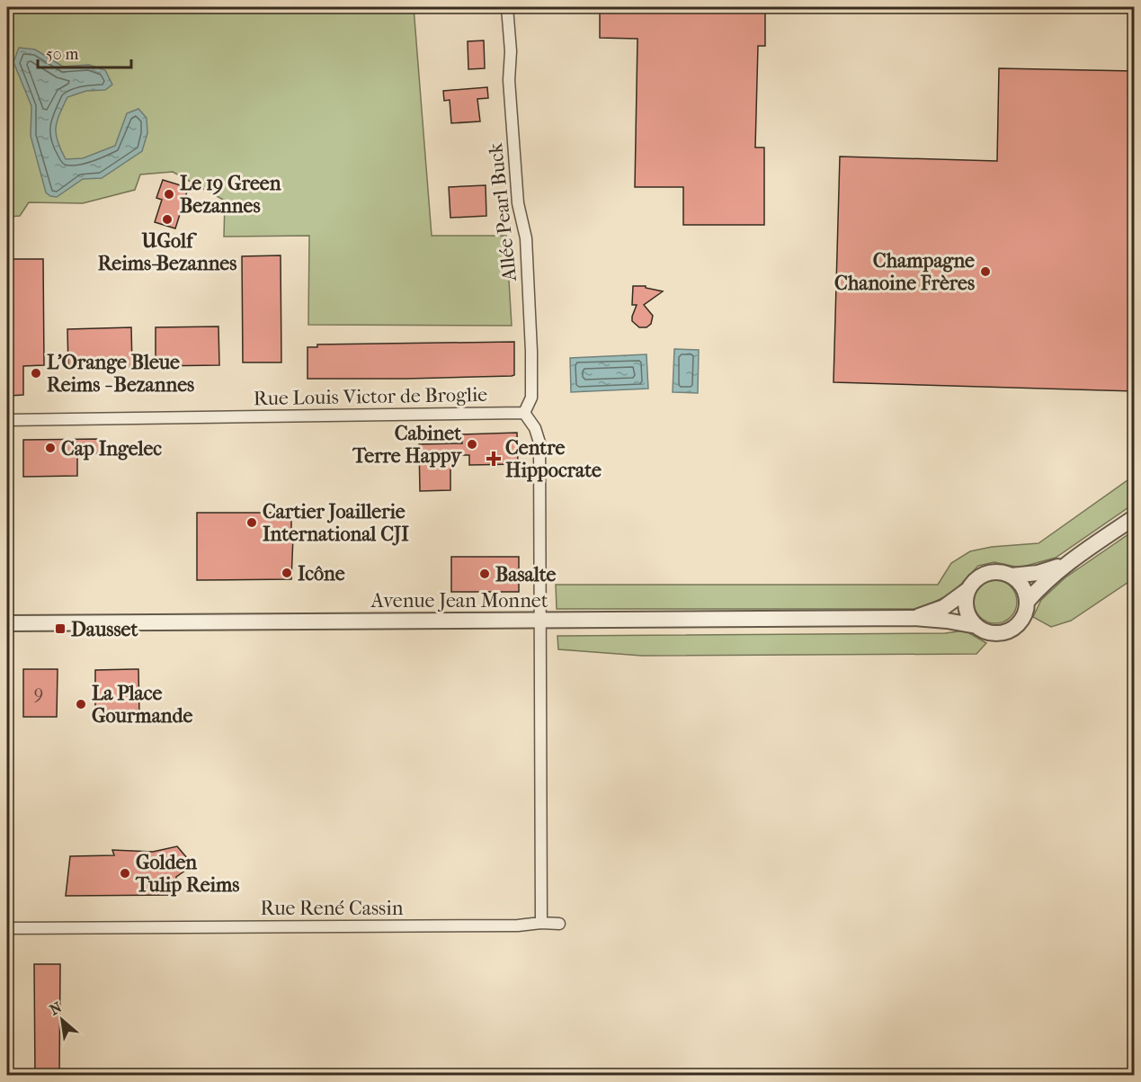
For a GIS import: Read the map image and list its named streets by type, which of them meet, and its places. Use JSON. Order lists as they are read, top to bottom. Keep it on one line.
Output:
{"streets":{"street":["Allée Pearl Buck","Rue Louis Victor de Broglie","Avenue Jean Monnet","Rue René Cassin"]},"crossings":[["Allée Pearl Buck","Rue Louis Victor de Broglie"]],"places":{"other":["Le 19 Green Bezannes","UGolf Reims-Bezannes","Champagne Chanoine Frères","L'Orange Bleue Reims - Bezannes","Cabinet Terre Happy","Cap Ingelec","Cartier Joaillerie International CJI","Icône","Basalte","La Place Gourmande","Golden Tulip Reims"],"health":["Centre Hippocrate"],"transit":["Dausset"]},"house_numbers":["9"],"scale_bar":"50 m","north":"top left"}
